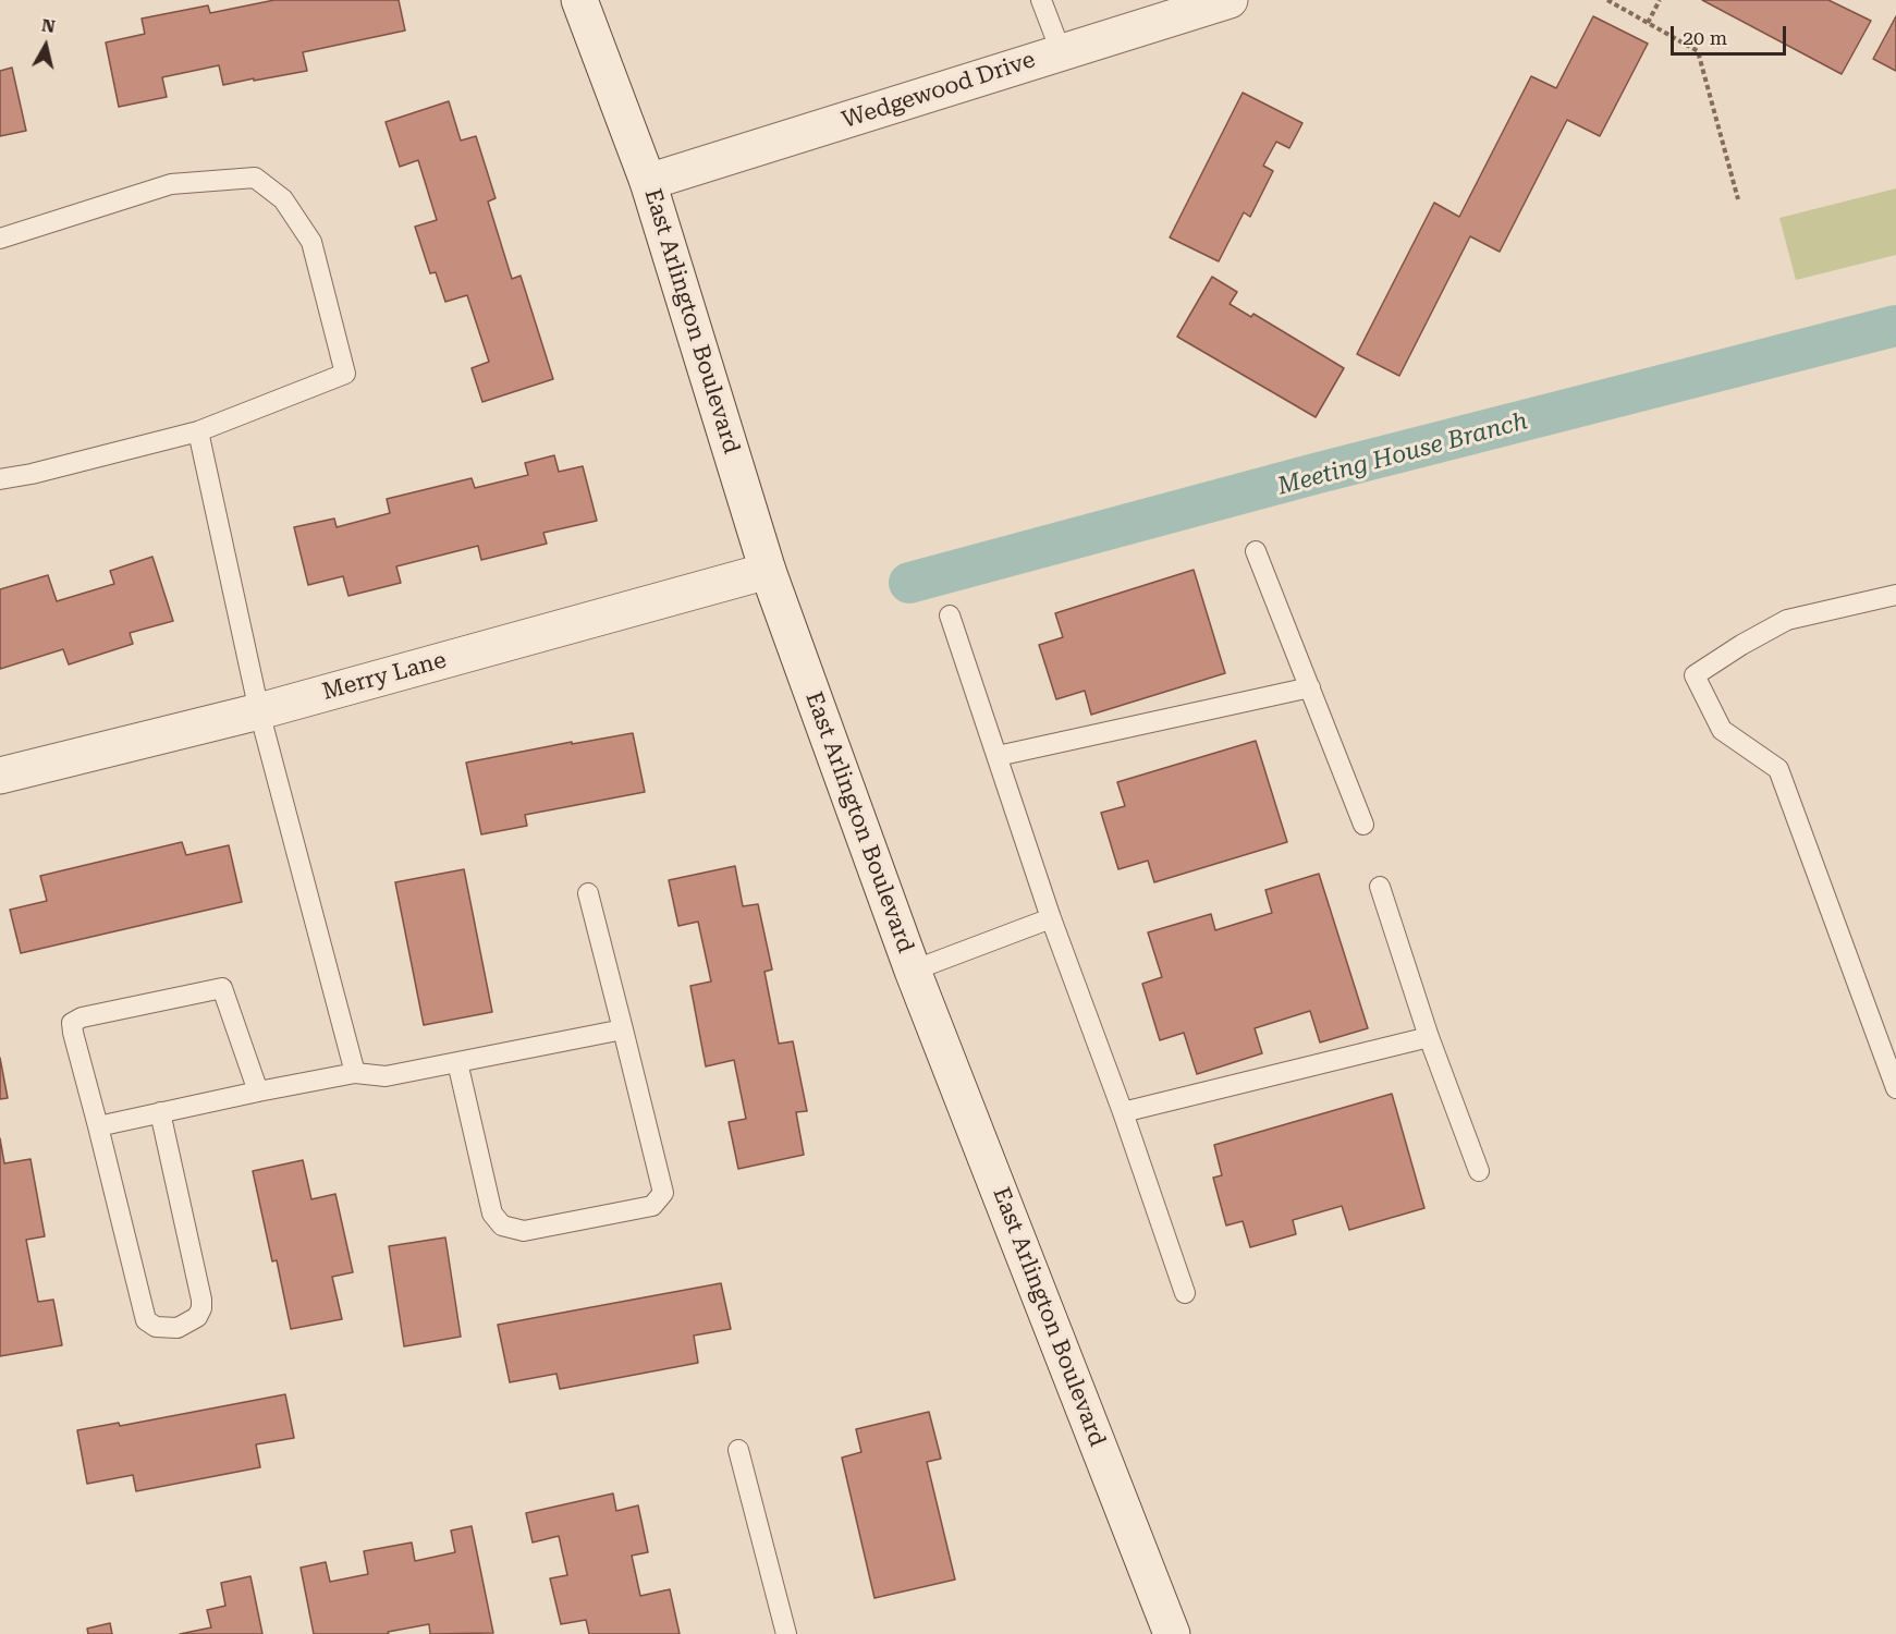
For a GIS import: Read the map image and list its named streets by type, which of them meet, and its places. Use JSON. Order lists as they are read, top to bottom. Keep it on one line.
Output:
{"streets":{"main road":["Wedgewood Drive","East Arlington Boulevard","Merry Lane"]},"crossings":[["Wedgewood Drive","East Arlington Boulevard"],["East Arlington Boulevard","Merry Lane"]],"water":["Meeting House Branch"],"scale_bar":"20 m","north":"top"}
